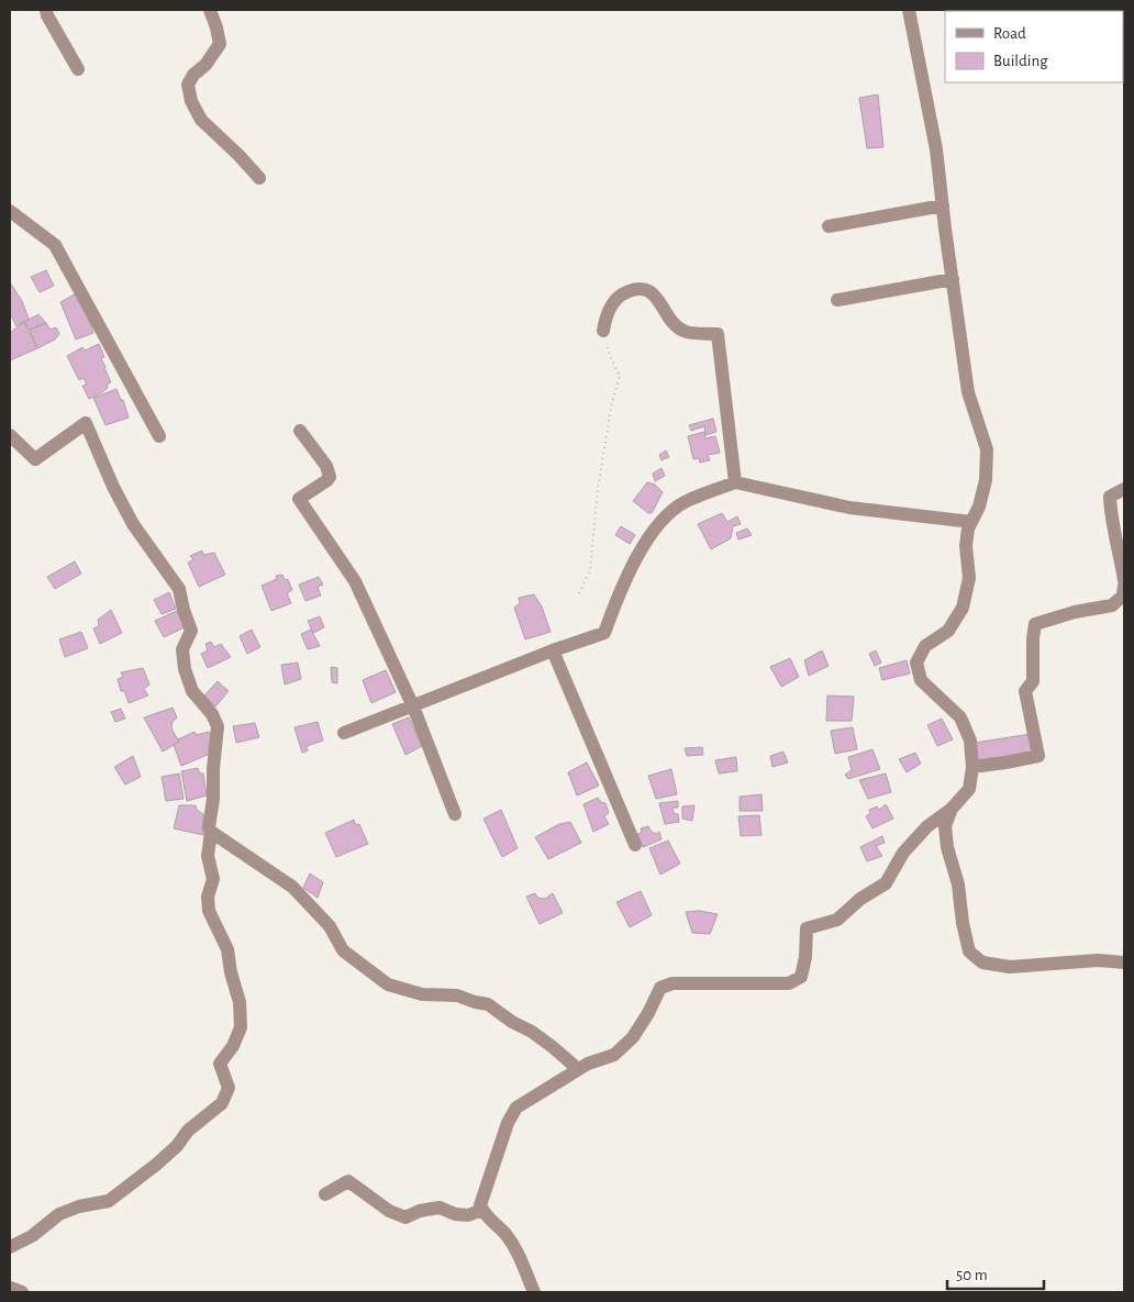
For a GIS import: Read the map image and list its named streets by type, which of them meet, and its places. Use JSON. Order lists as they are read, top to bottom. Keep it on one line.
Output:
{"legend":["Road","Building"],"scale_bar":"50 m"}
